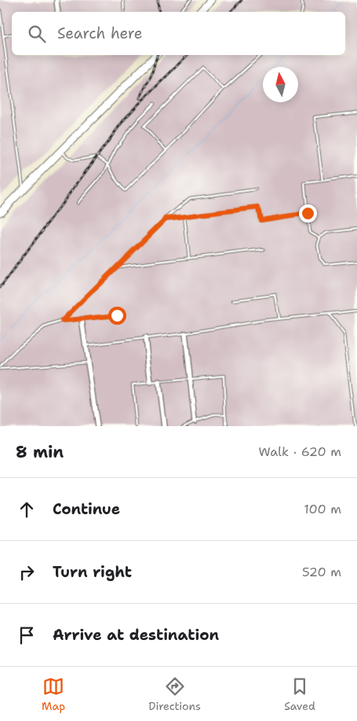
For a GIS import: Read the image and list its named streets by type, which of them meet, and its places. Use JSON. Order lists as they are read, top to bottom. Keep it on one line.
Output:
{"north":"top","page":{"search":"Search here","heading":["8 min","Walk · 620 m"],"list":[["Continue","100 m"],["Turn right","520 m"],"Arrive at destination"],"nav":["Map","Directions","Saved"]}}
